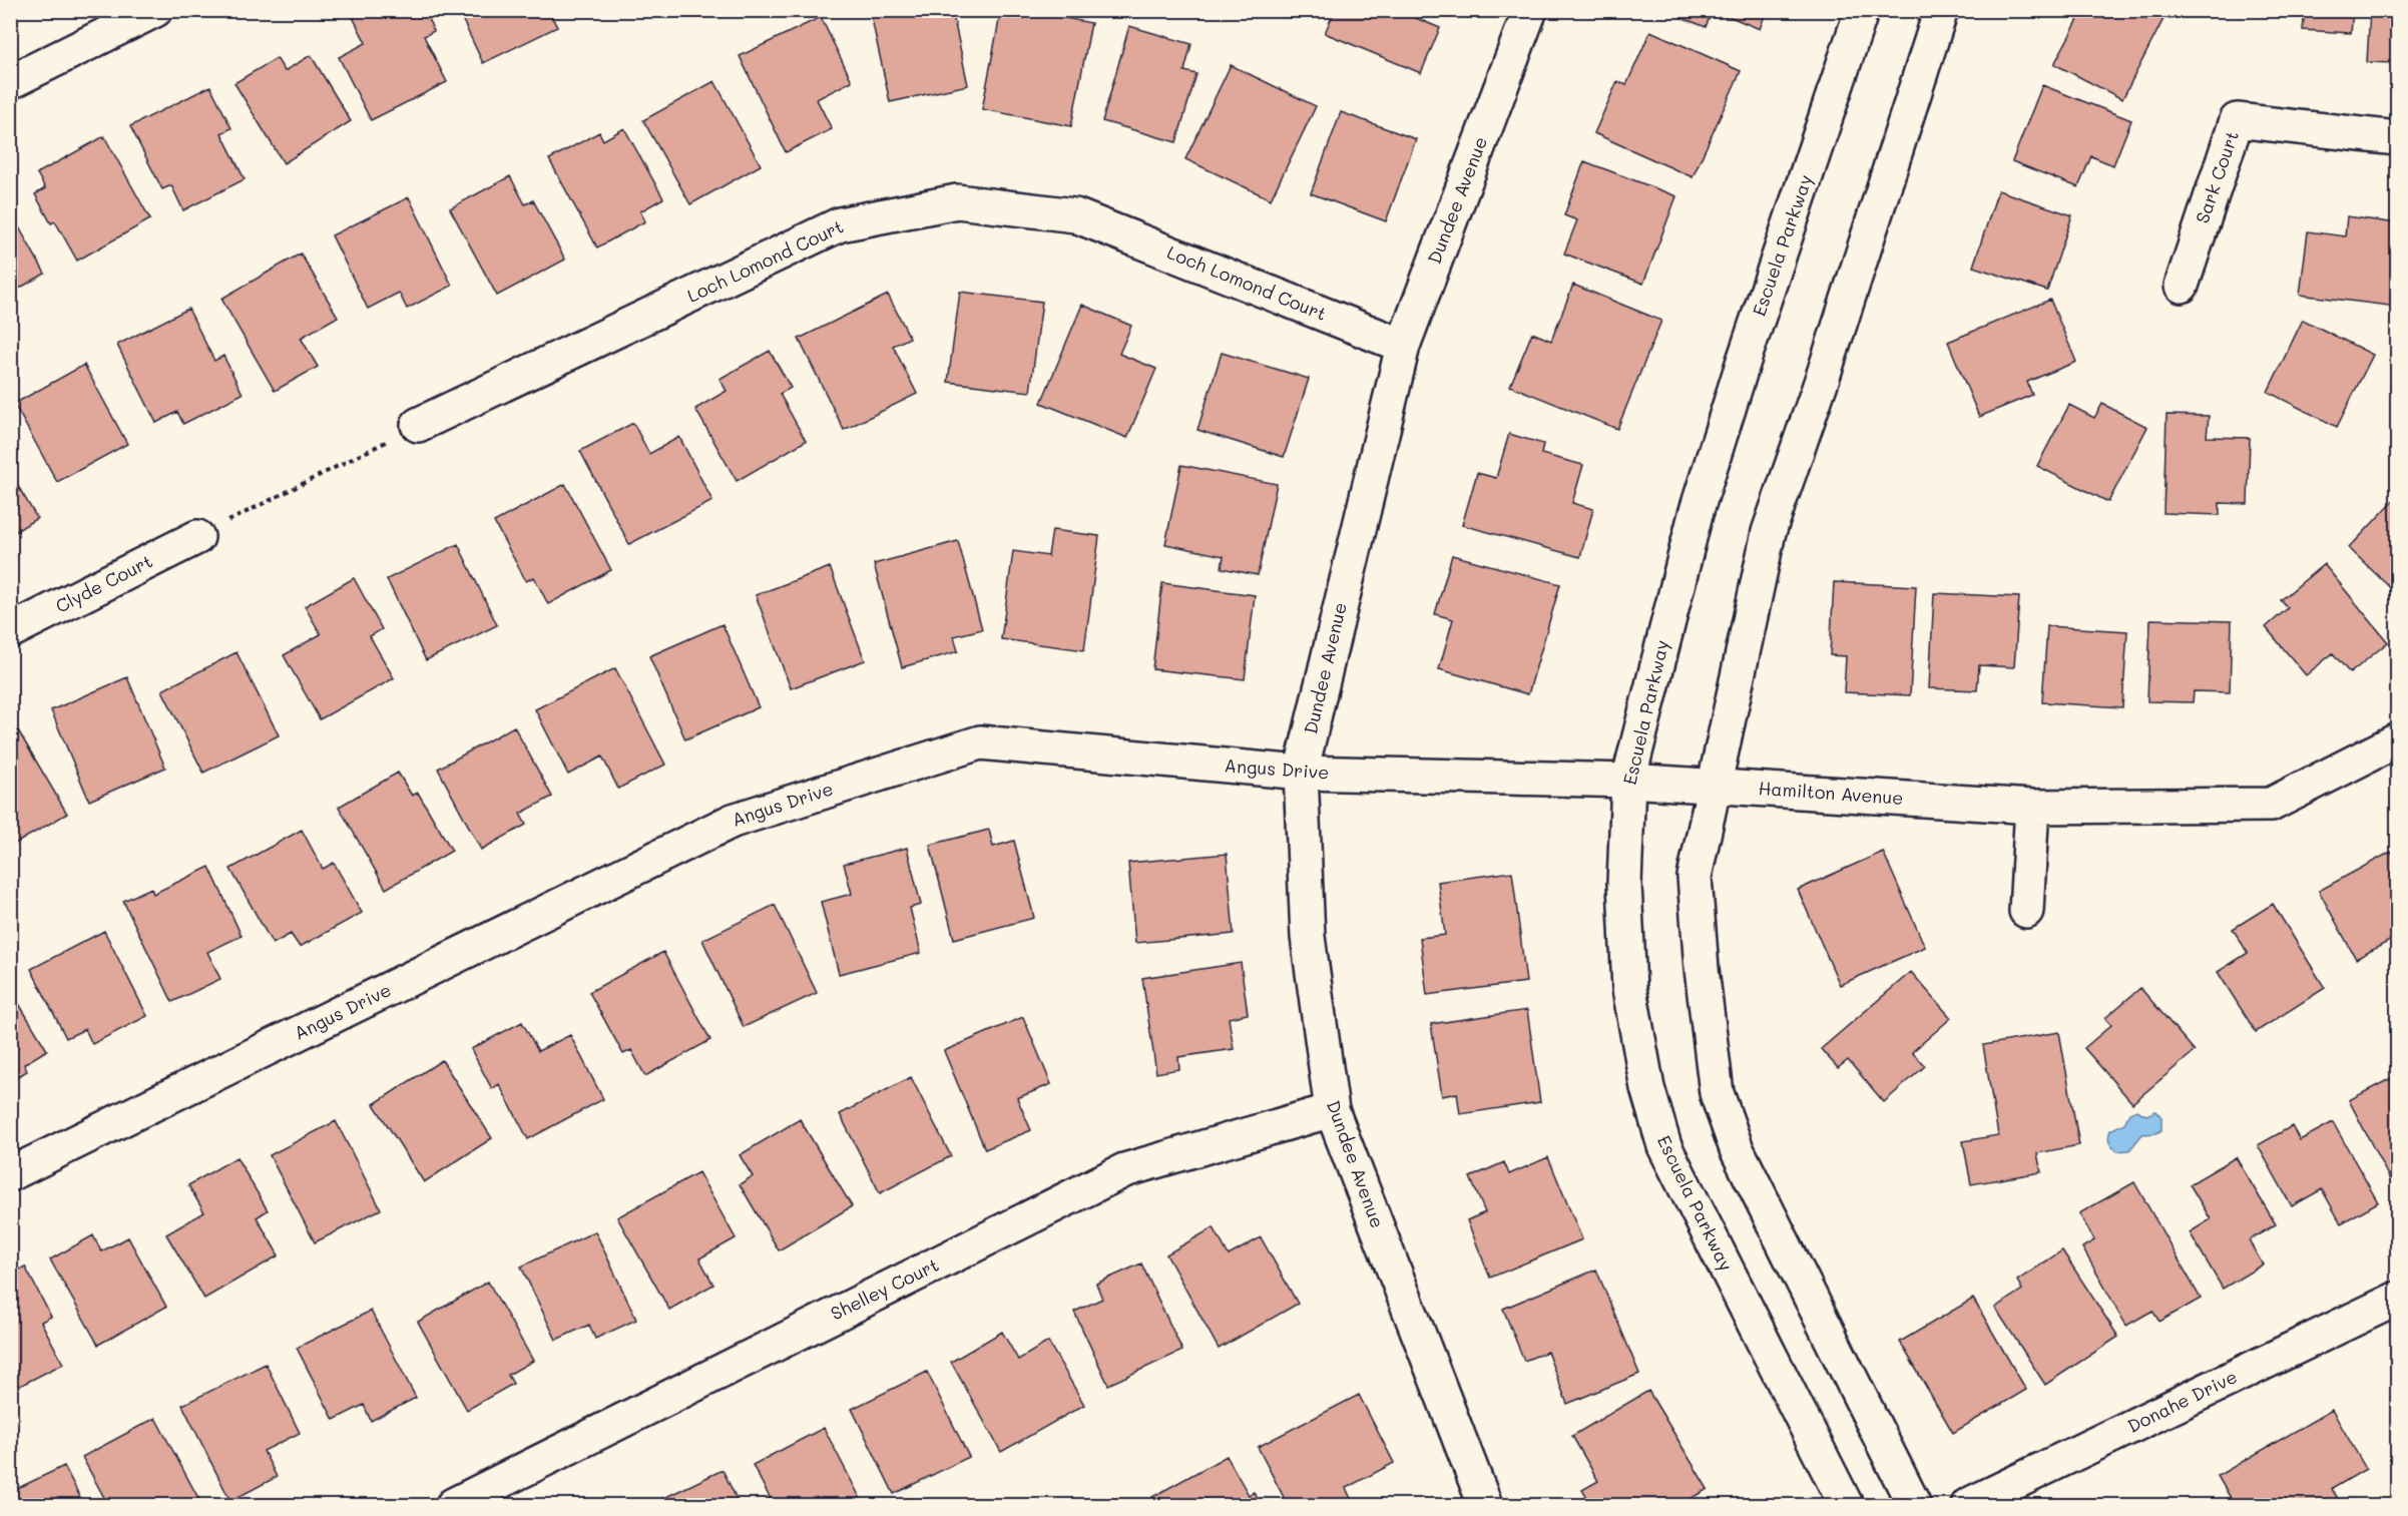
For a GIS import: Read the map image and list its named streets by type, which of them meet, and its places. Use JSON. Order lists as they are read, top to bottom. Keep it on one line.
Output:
{"streets":{"street":["Sark Court","Dundee Avenue","Escuela Parkway","Loch Lomond Court","Clyde Court","Angus Drive","Hamilton Avenue","Shelley Court","Donahe Drive"]},"crossings":[["Dundee Avenue","Loch Lomond Court"],["Dundee Avenue","Angus Drive"],["Dundee Avenue","Shelley Court"],["Escuela Parkway","Angus Drive"],["Escuela Parkway","Hamilton Avenue"],["Angus Drive","Hamilton Avenue"]]}
